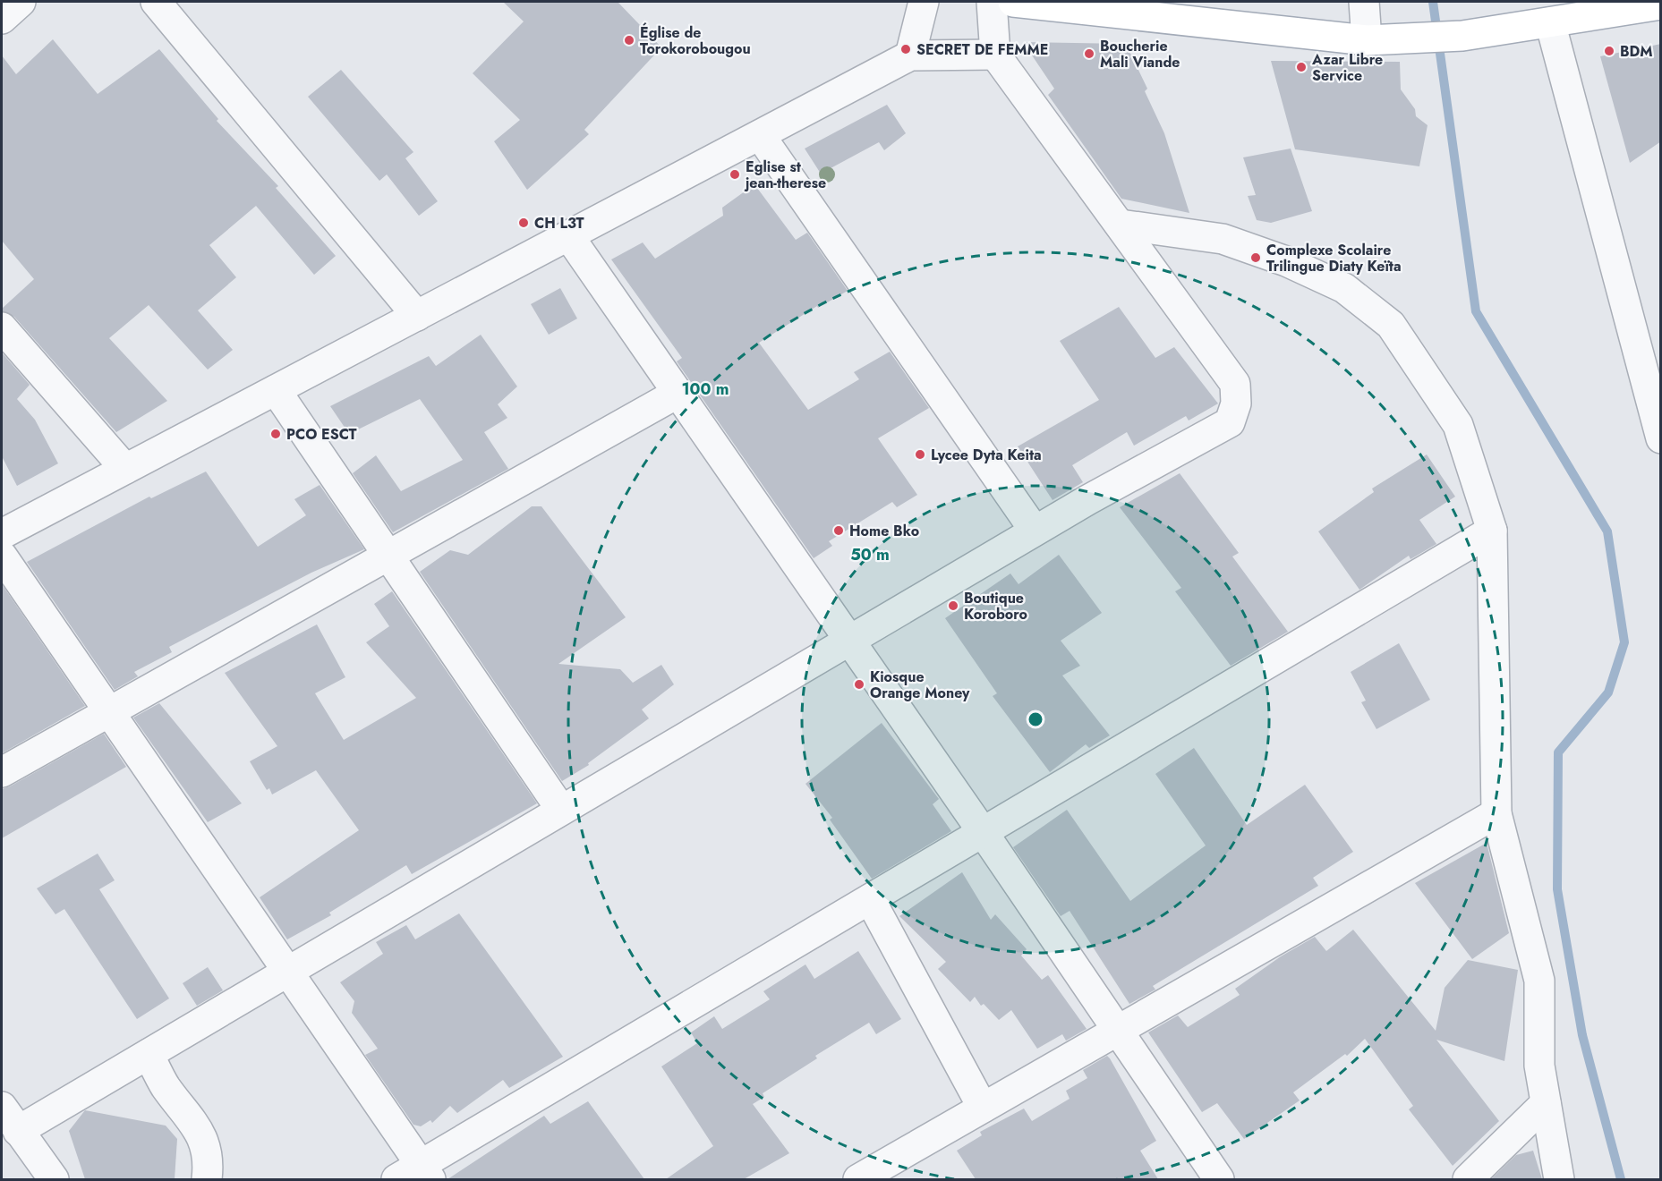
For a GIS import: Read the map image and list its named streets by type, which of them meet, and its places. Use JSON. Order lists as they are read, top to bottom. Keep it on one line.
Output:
{"places":["Église de Torokorobougou","SECRET DE FEMME","BDM","Boucherie Mali Viande","Azar Libre Service","Eglise st jean-therese","CH L3T","Complexe Scolaire Trilingue Diaty Keïta","PCO ESCT","Lycee Dyta Keita","Home Bko","Boutique Koroboro","Kiosque Orange Money"],"rings":["100 m","50 m"]}
